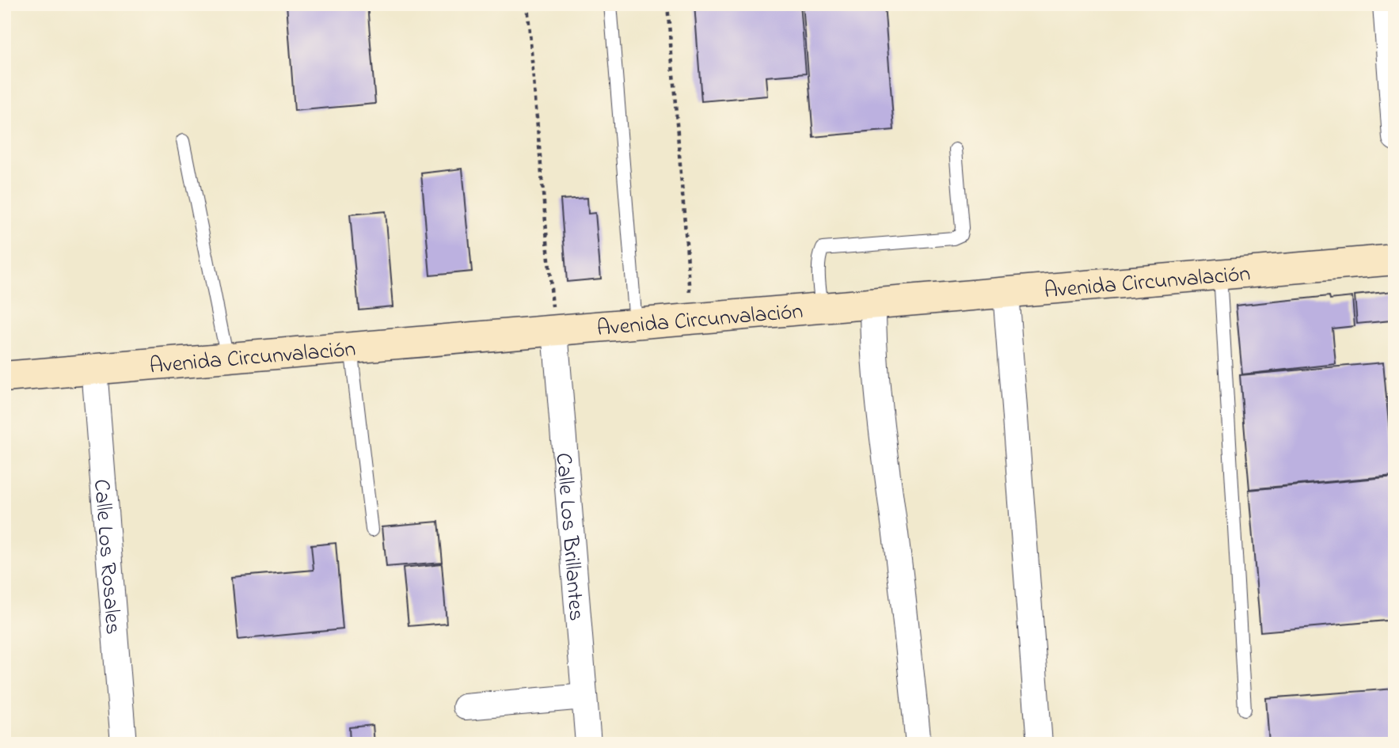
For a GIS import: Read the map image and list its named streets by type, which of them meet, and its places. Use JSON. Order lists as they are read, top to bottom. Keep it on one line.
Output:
{"streets":{"street":["Avenida Circunvalación","Calle Los Brillantes","Calle Los Rosales"]},"crossings":[["Avenida Circunvalación","Calle Los Brillantes"],["Avenida Circunvalación","Calle Los Rosales"]]}
